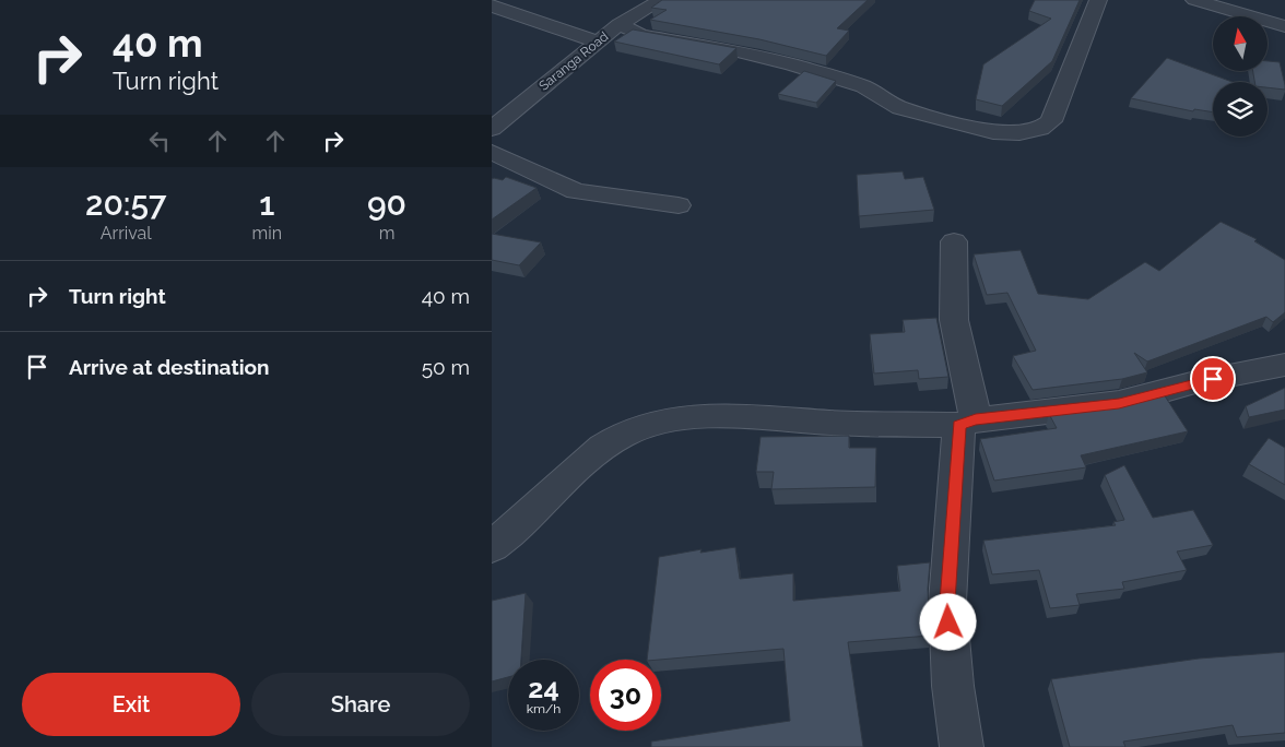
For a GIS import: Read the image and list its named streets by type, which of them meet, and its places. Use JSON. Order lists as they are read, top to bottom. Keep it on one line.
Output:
{"streets":{"street":["Saranga Road"]},"north":"top","page":{"turn":["40 m","Turn right"],"eta":["20:57","Arrival","1","min","90","m"],"list":[{"name":"Turn right","value":"40 m"},{"name":"Arrive at destination","value":"50 m"}],"speed":"24 km/h","limit":"30","buttons":["Exit","Share"]}}
